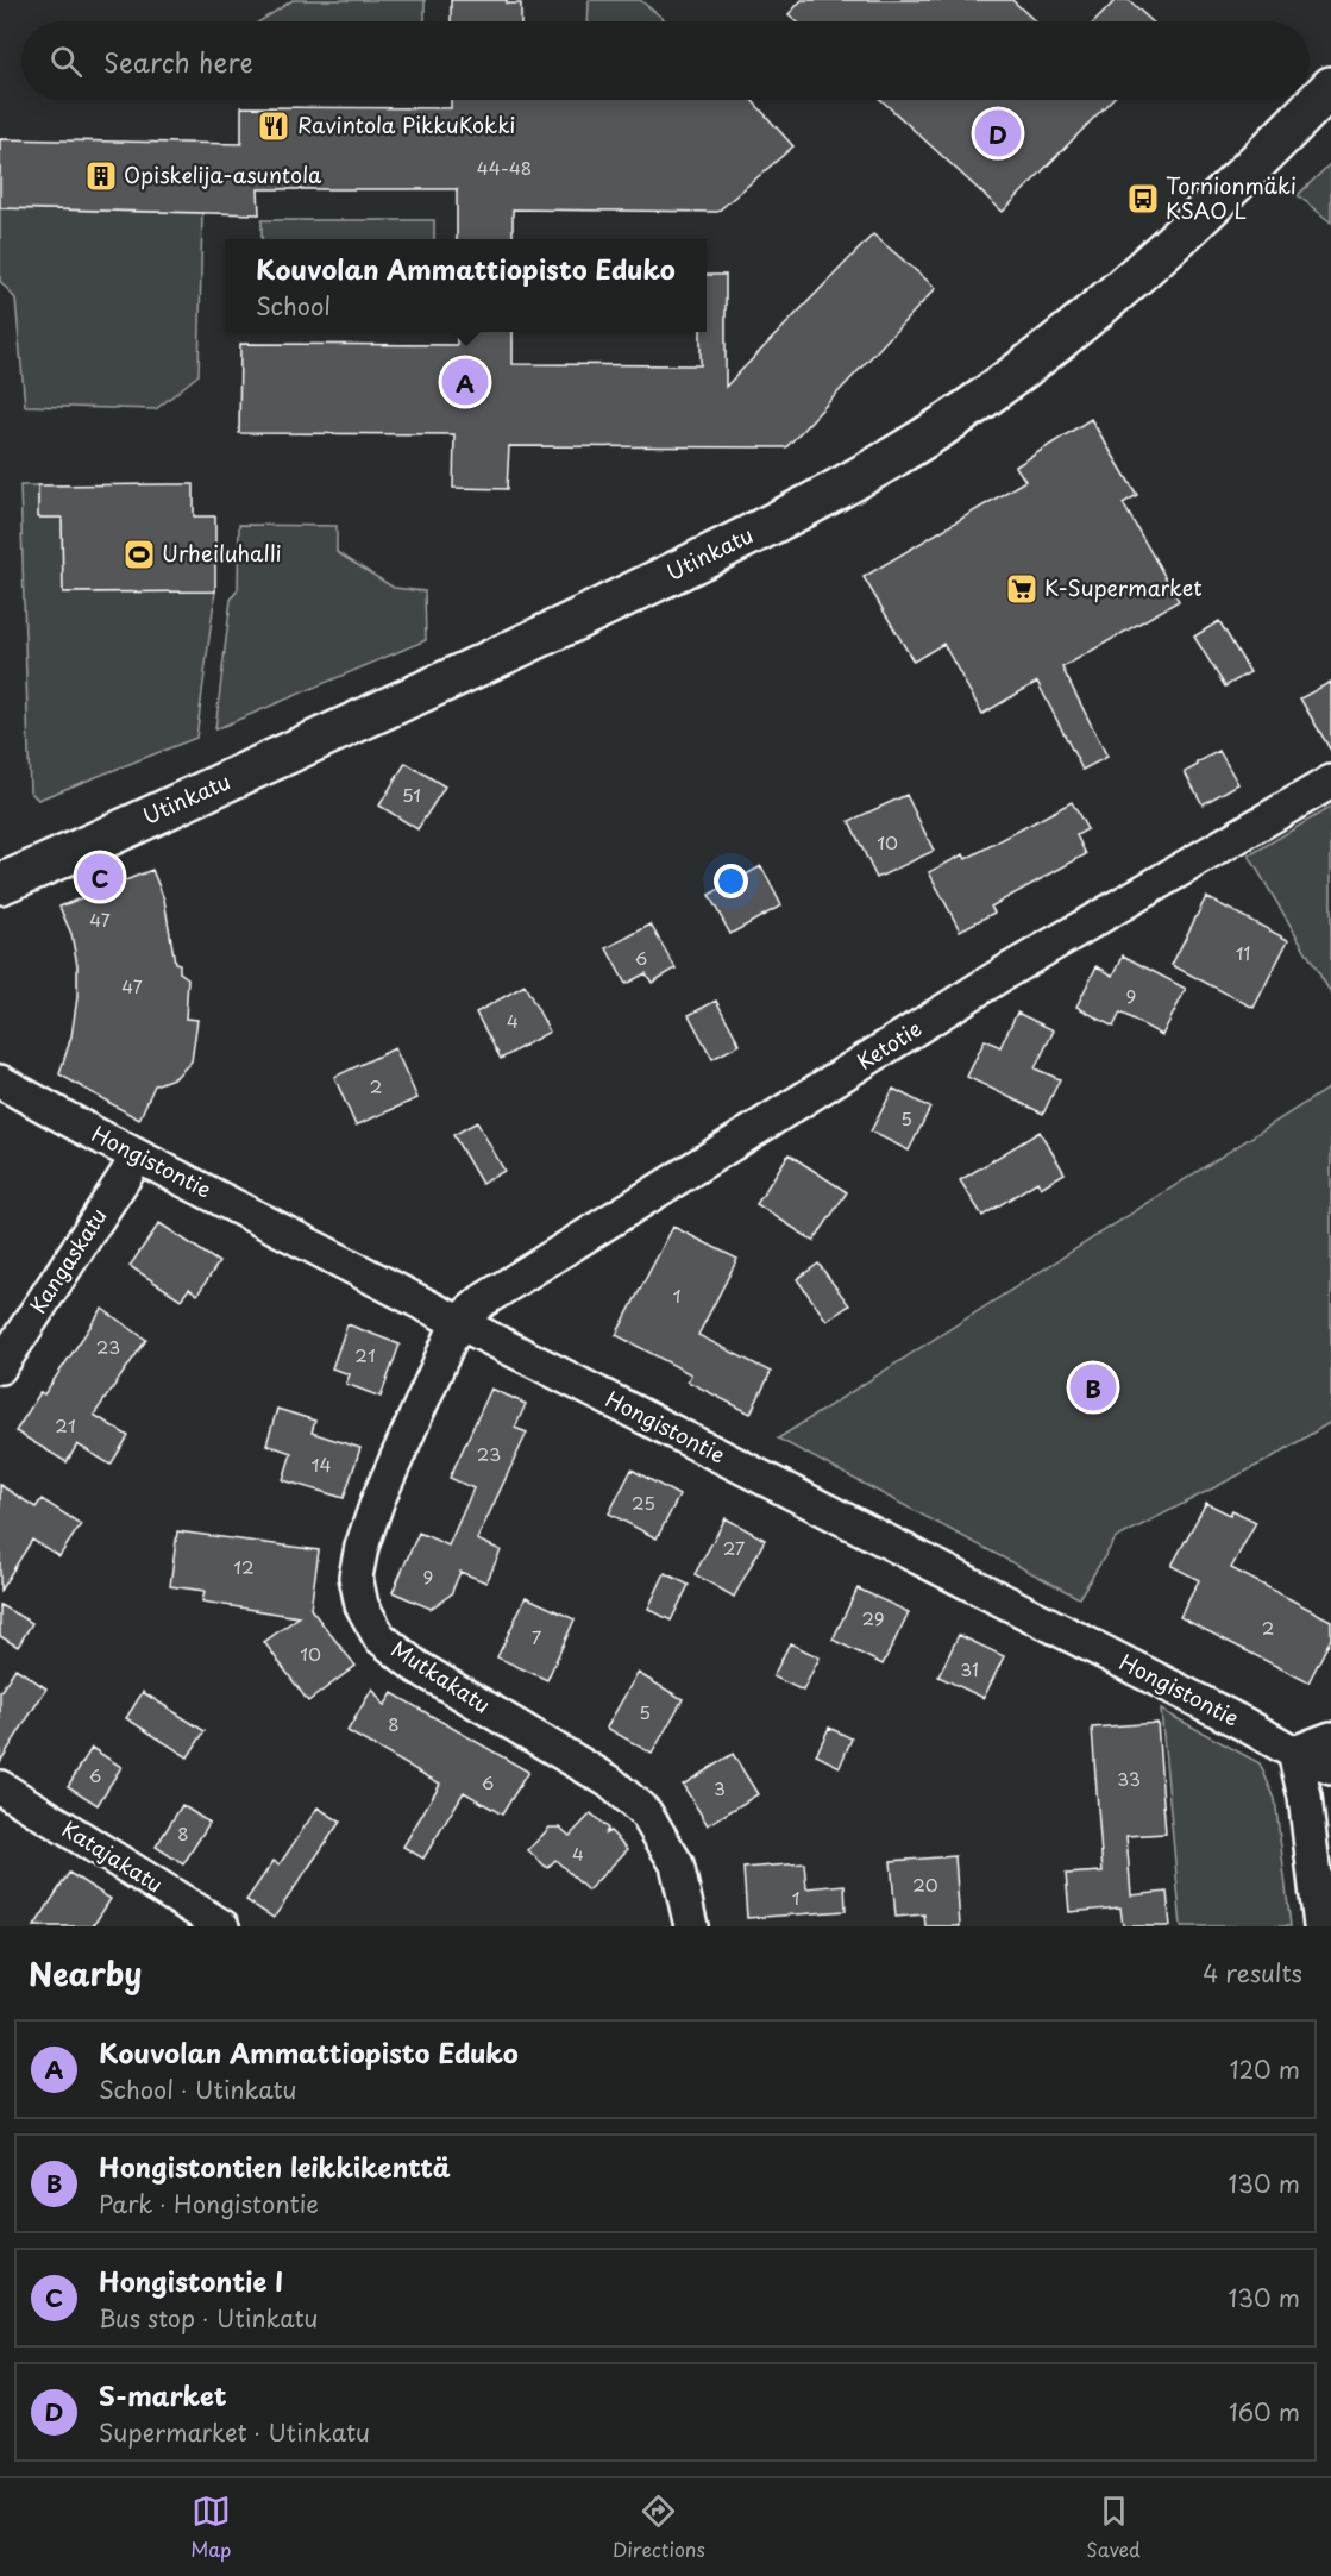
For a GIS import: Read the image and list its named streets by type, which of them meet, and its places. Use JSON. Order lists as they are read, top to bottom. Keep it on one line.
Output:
{"streets":{"street":["Utinkatu","Ketotie","Hongistontie","Kangaskatu","Mutkakatu","Katajakatu"]},"crossings":[["Ketotie","Hongistontie"],["Ketotie","Mutkakatu"],["Hongistontie","Kangaskatu"],["Hongistontie","Mutkakatu"]],"places":{"restaurant":["Ravintola PikkuKokki"],"building":["Opiskelija-asuntola"],"bus stop":["Tornionmäki KSAO L"],"sports":["Urheiluhalli"],"supermarket":["K-Supermarket"]},"house_numbers":["44-48","51","10","47","11","6","47","9","4","2","5","1","23","21","21","23","14","25","27","12","9","29","2","7","10","31","5","8","6","33","6","3","8","4","20","1"],"page":{"search":"Search here","pins":["D","A","C","B"],"popup":["Kouvolan Ammattiopisto Eduko","School"],"heading":["Nearby","4 results"],"list":[{"mark":"A","name":"Kouvolan Ammattiopisto Eduko","note":"School · Utinkatu","value":"120 m"},{"mark":"B","name":"Hongistontien leikkikenttä","note":"Park · Hongistontie","value":"130 m"},{"mark":"C","name":"Hongistontie I","note":"Bus stop · Utinkatu","value":"130 m"},{"mark":"D","name":"S-market","note":"Supermarket · Utinkatu","value":"160 m"}],"nav":["Map","Directions","Saved"]}}
